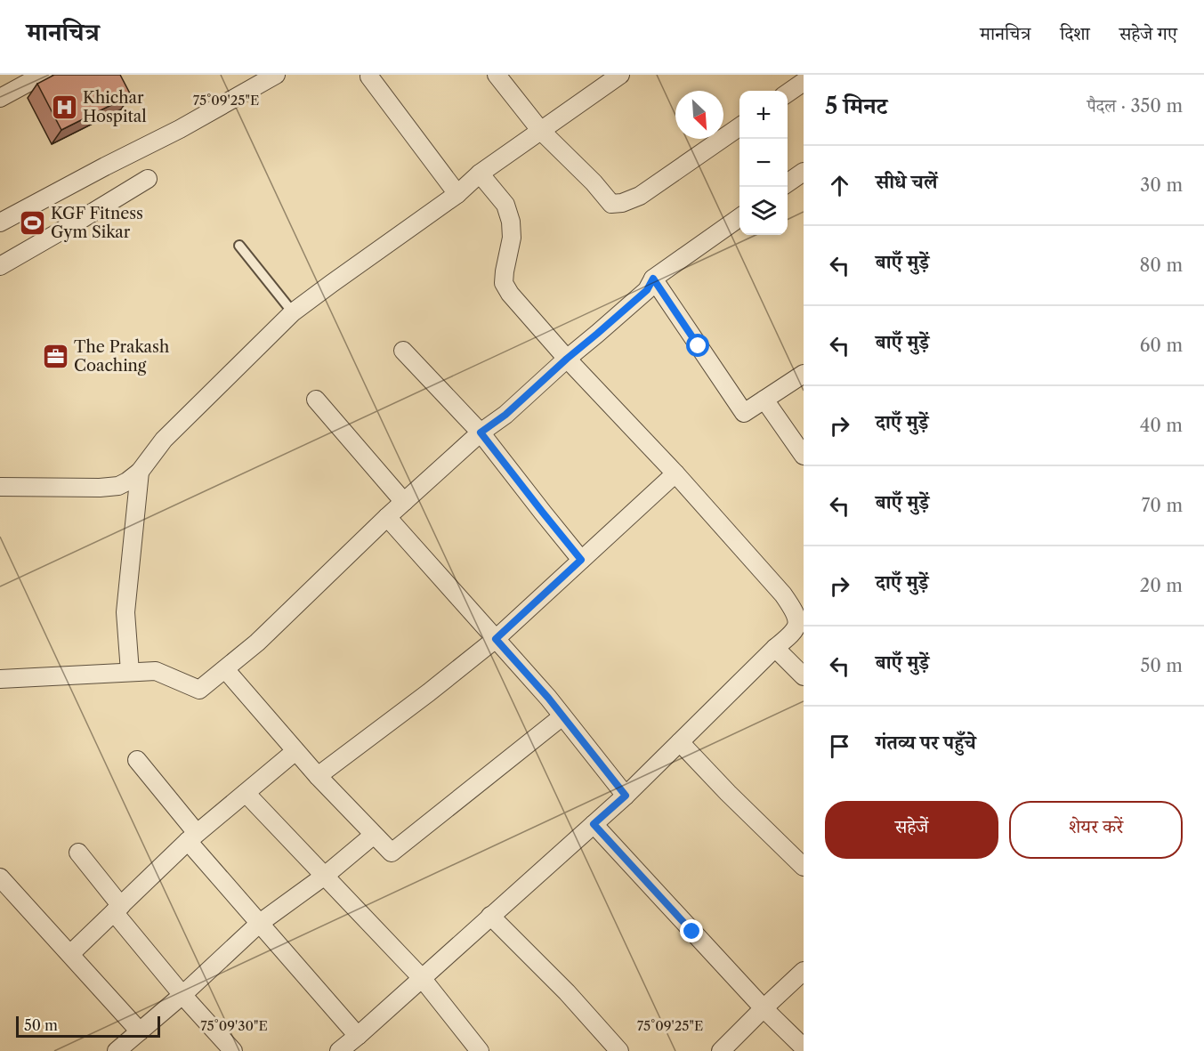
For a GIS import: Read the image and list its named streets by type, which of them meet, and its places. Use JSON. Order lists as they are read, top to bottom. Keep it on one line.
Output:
{"places":{"hospital":["Khichar Hospital"],"sports":["KGF Fitness Gym Sikar"],"office":["The Prakash Coaching"]},"scale_bar":"50 m","north":"bottom right","page":{"header":"मानचित्र","nav":["मानचित्र","दिशा","सहेजे गए"],"heading":["5 मिनट","पैदल · 350 m"],"map_buttons":["+","−"],"list":[["सीधे चलें","30 m"],["बाएँ मुड़ें","80 m"],["बाएँ मुड़ें","60 m"],["दाएँ मुड़ें","40 m"],["बाएँ मुड़ें","70 m"],["दाएँ मुड़ें","20 m"],["बाएँ मुड़ें","50 m"],"गंतव्य पर पहुँचे"],"buttons":["सहेजें","शेयर करें"],"scale":"50 m"},"coordinates":["75°09'25\"E","75°09'30\"E"]}
